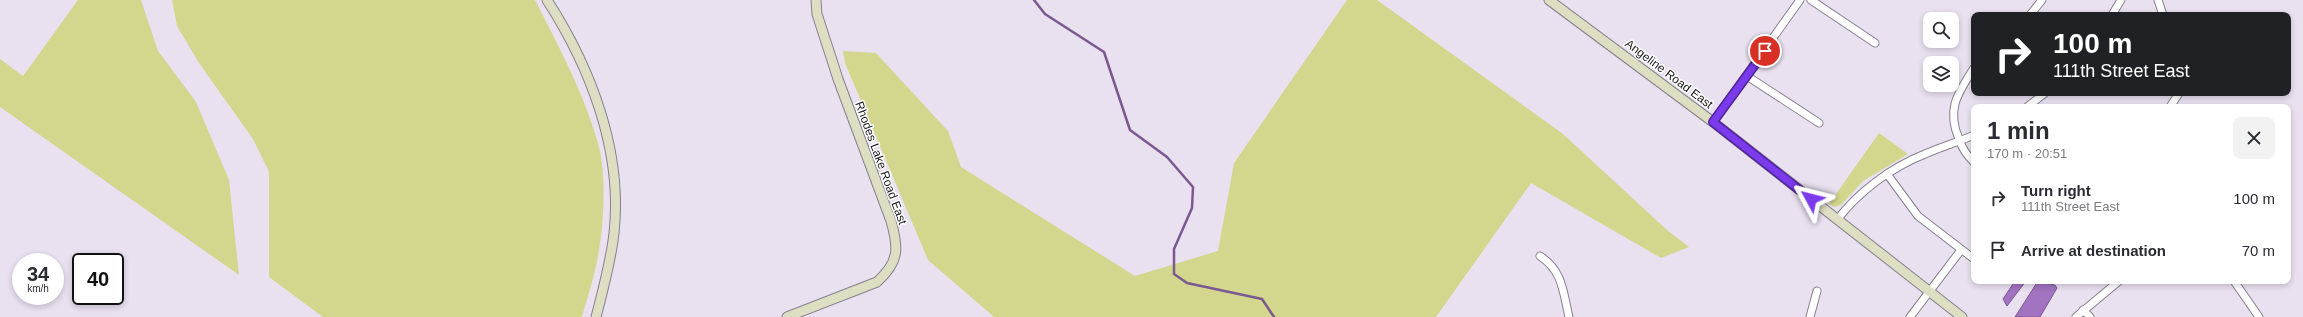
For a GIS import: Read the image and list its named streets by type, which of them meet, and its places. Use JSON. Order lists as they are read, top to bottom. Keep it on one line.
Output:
{"streets":{"street":["Angeline Road East","Rhodes Lake Road East"]},"page":{"turn":["100 m","111th Street East"],"heading":["1 min","170 m · 20:51"],"list":[{"name":"Turn right","note":"111th Street East","value":"100 m"},{"name":"Arrive at destination","value":"70 m"}],"speed":"34 km/h","limit":"40"}}
